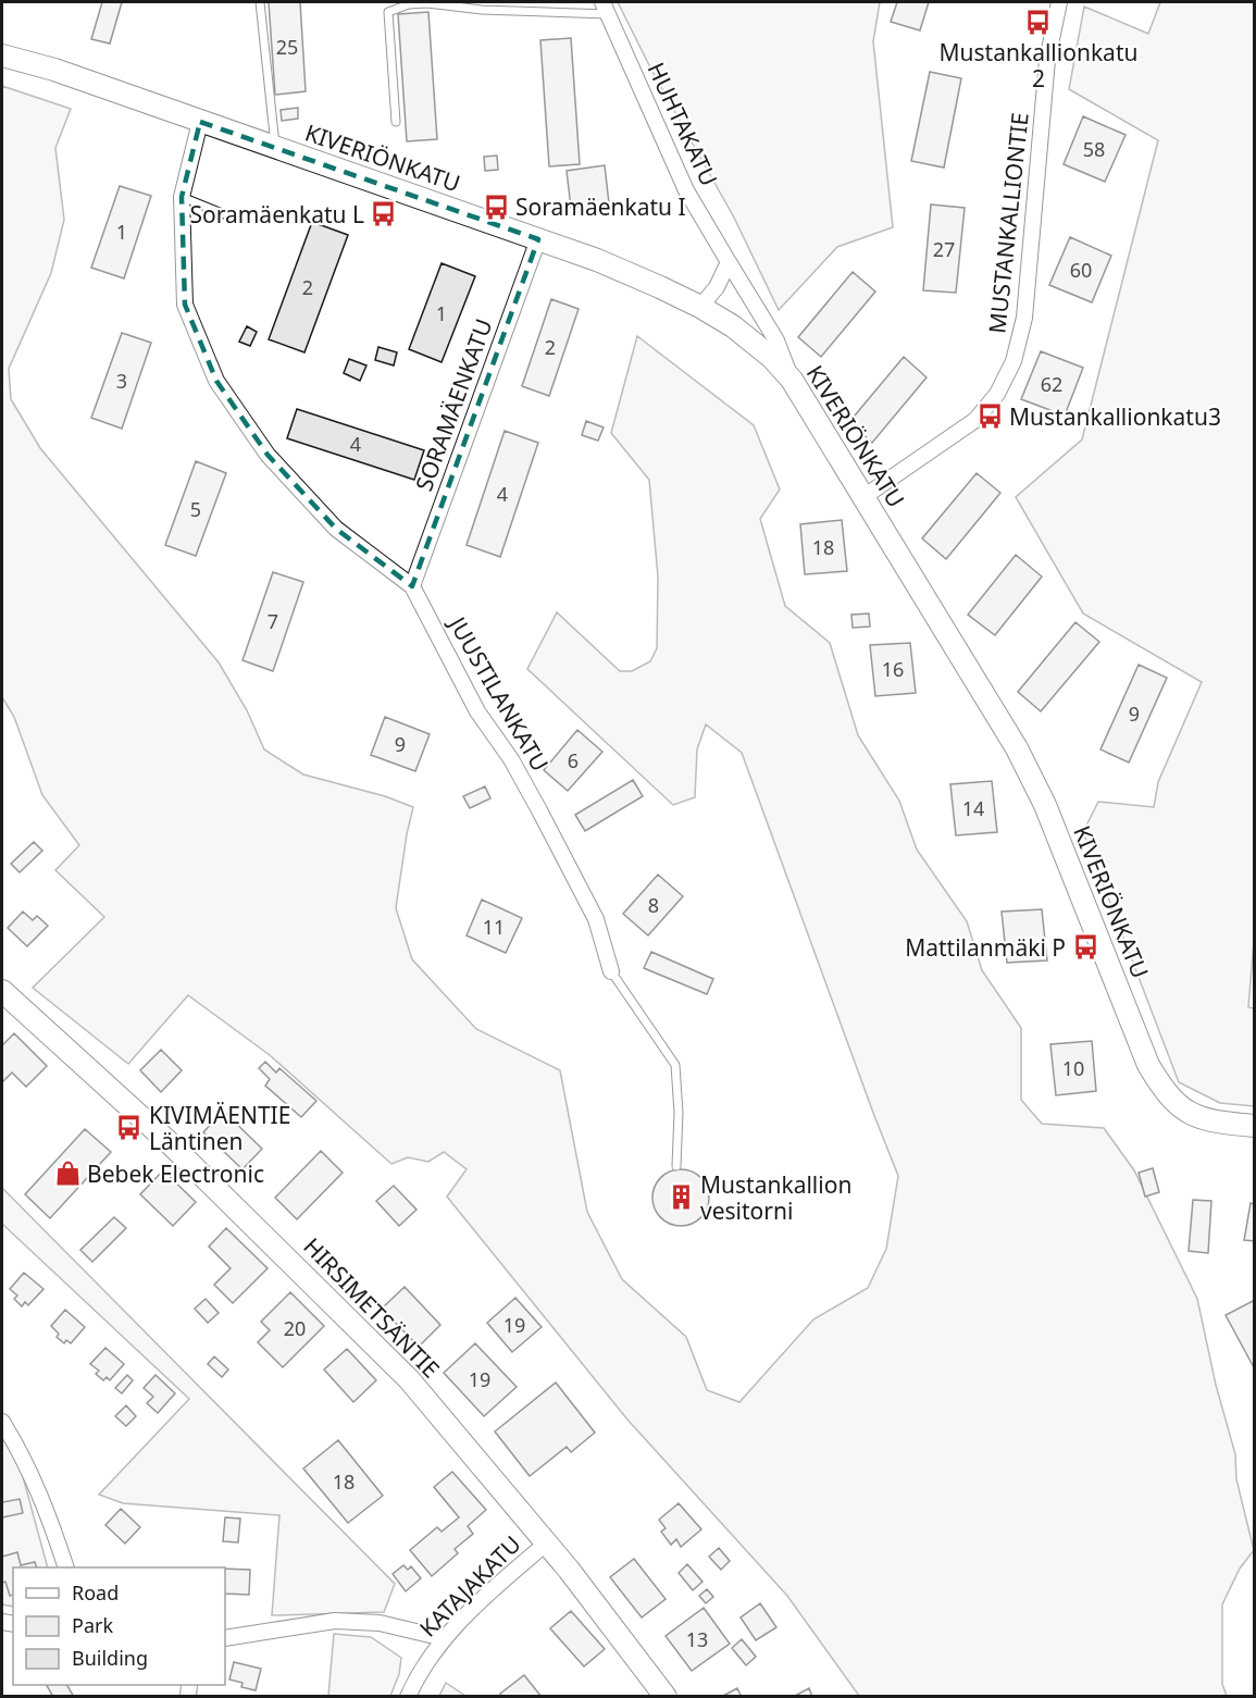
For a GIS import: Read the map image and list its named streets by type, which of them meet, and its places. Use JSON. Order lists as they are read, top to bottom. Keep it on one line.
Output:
{"streets":{"street":["HUHTAKATU","KIVERIÖNKATU","MUSTANKALLIONTIE","SORAMÄENKATU","JUUSTILANKATU","HIRSIMETSÄNTIE","KATAJAKATU"]},"crossings":[["HUHTAKATU","KIVERIÖNKATU"],["KIVERIÖNKATU","MUSTANKALLIONTIE"],["KIVERIÖNKATU","SORAMÄENKATU"],["KIVERIÖNKATU","JUUSTILANKATU"],["SORAMÄENKATU","JUUSTILANKATU"],["HIRSIMETSÄNTIE","KATAJAKATU"]],"places":{"bus stop":["Mustankallionkatu 2","Soramäenkatu I","Soramäenkatu L","Mustankallionkatu3","Mattilanmäki P","KIVIMÄENTIE Läntinen"],"shop":["Bebek Electronic"],"building":["Mustankallion vesitorni"]},"house_numbers":["25","58","1","27","60","2","1","2","3","62","4","4","5","18","7","16","9","9","6","14","8","11","10","19","20","19","18","13"],"legend":["Road","Park","Building"]}
